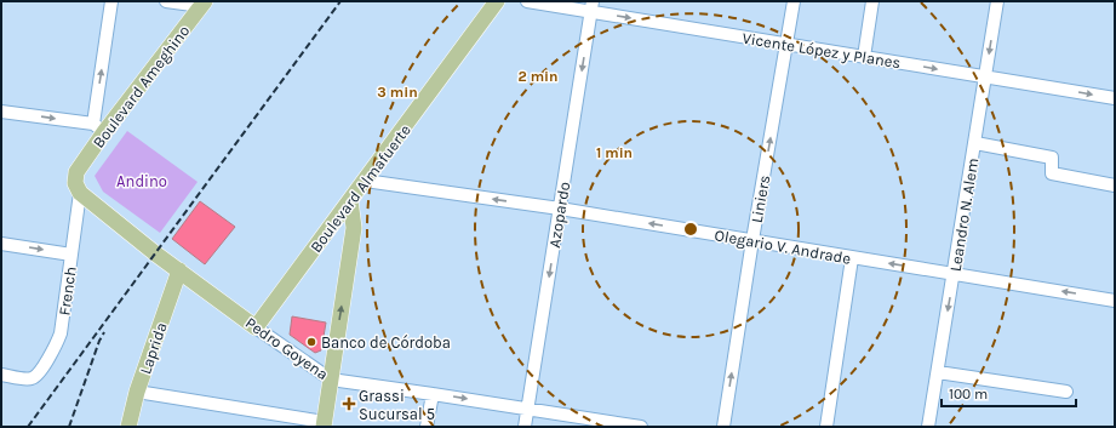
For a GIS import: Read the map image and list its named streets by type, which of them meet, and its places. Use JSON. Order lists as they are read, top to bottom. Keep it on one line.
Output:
{"streets":{"main road":["Boulevard Ameghino","Boulevard Almafuerte","Laprida","Pedro Goyena"],"street":["Vicente López y Planes","Liniers","Azopardo","Leandro N. Alem","Olegario V. Andrade","French"]},"crossings":[["Vicente López y Planes","Liniers"],["Vicente López y Planes","Azopardo"],["Vicente López y Planes","Leandro N. Alem"],["Boulevard Ameghino","French"],["Boulevard Ameghino","Pedro Goyena"],["Boulevard Almafuerte","Olegario V. Andrade"],["Boulevard Almafuerte","Pedro Goyena"],["Liniers","Olegario V. Andrade"],["Azopardo","Olegario V. Andrade"],["Azopardo","Pedro Goyena"],["Leandro N. Alem","Olegario V. Andrade"],["French","Pedro Goyena"],["Laprida","Pedro Goyena"]],"one_way":["Azopardo","Olegario V. Andrade"],"parks":["Andino"],"places":{"other":["Banco de Córdoba"],"health":["Grassi Sucursal 5"]},"scale_bar":"100 m","rings":["2 min","3 min","1 min"]}
